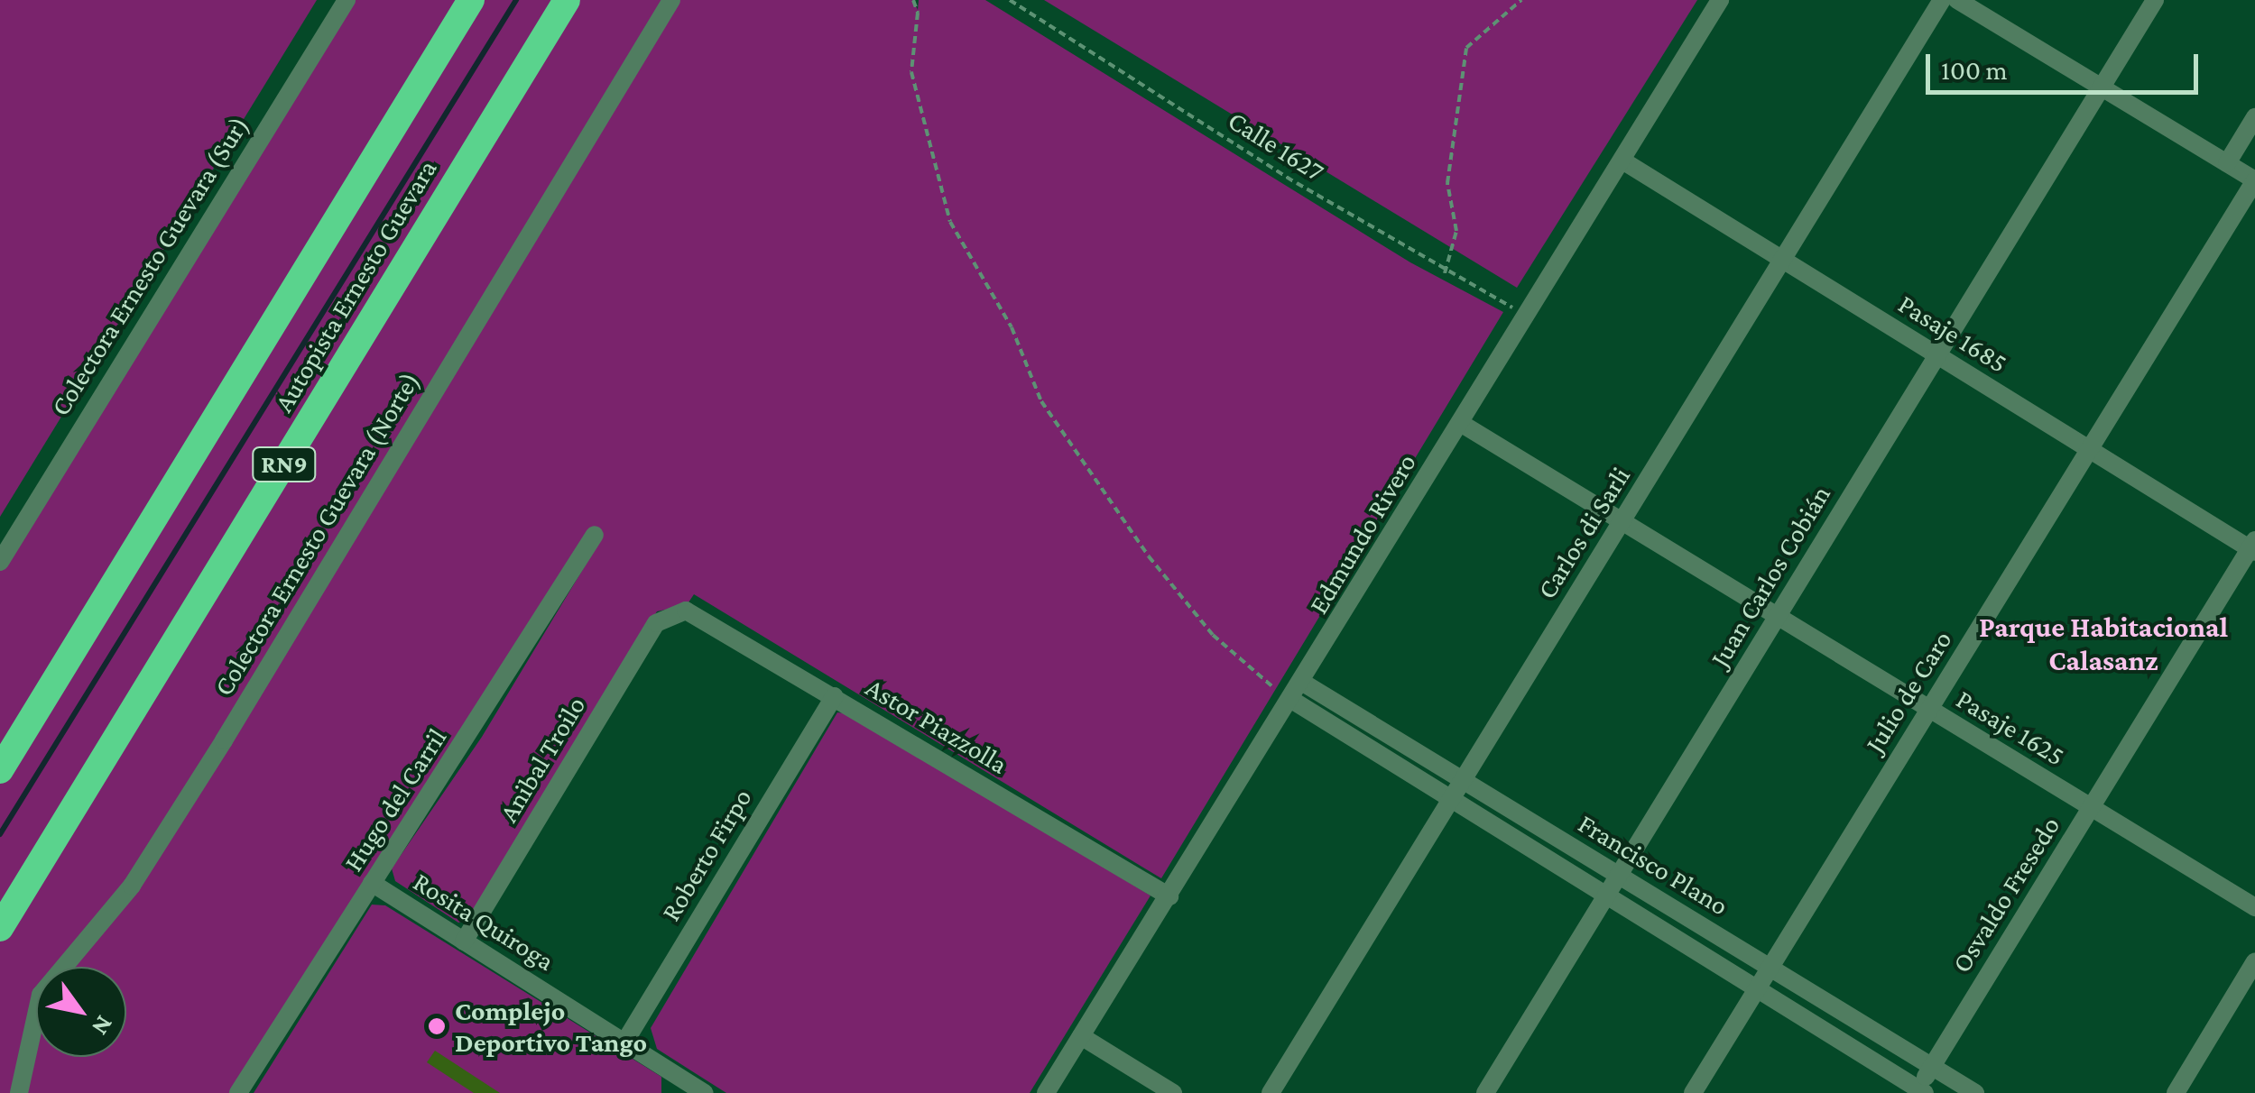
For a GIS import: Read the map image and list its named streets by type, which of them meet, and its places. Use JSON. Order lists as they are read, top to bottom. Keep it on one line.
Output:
{"streets":{"highway":["Autopista Ernesto Guevara","RN9"],"street":["Colectora Ernesto Guevara (Sur)","Pasaje 1685","Carlos di Sarli","Colectora Ernesto Guevara (Norte)","Edmundo Rivero","Juan Carlos Cobián","Julio de Caro","Astor Piazzolla","Pasaje 1625","Anibal Troilo","Hugo del Carril","Roberto Firpo","Francisco Plano","Osvaldo Fresedo","Rosita Quiroga"],"path":["Calle 1627"]},"crossings":[["Calle 1627","Edmundo Rivero"],["Pasaje 1685","Carlos di Sarli"],["Pasaje 1685","Edmundo Rivero"],["Pasaje 1685","Juan Carlos Cobián"],["Pasaje 1685","Julio de Caro"],["Pasaje 1685","Osvaldo Fresedo"],["Carlos di Sarli","Pasaje 1625"],["Carlos di Sarli","Francisco Plano"],["Edmundo Rivero","Astor Piazzolla"],["Edmundo Rivero","Pasaje 1625"],["Edmundo Rivero","Francisco Plano"],["Juan Carlos Cobián","Pasaje 1625"],["Juan Carlos Cobián","Francisco Plano"],["Julio de Caro","Pasaje 1625"],["Julio de Caro","Francisco Plano"],["Astor Piazzolla","Anibal Troilo"],["Astor Piazzolla","Roberto Firpo"],["Pasaje 1625","Osvaldo Fresedo"],["Anibal Troilo","Rosita Quiroga"],["Hugo del Carril","Rosita Quiroga"],["Roberto Firpo","Rosita Quiroga"],["Francisco Plano","Osvaldo Fresedo"]],"districts":["Parque Habitacional Calasanz"],"places":["Complejo Deportivo Tango"],"scale_bar":"100 m","north":"bottom right"}
